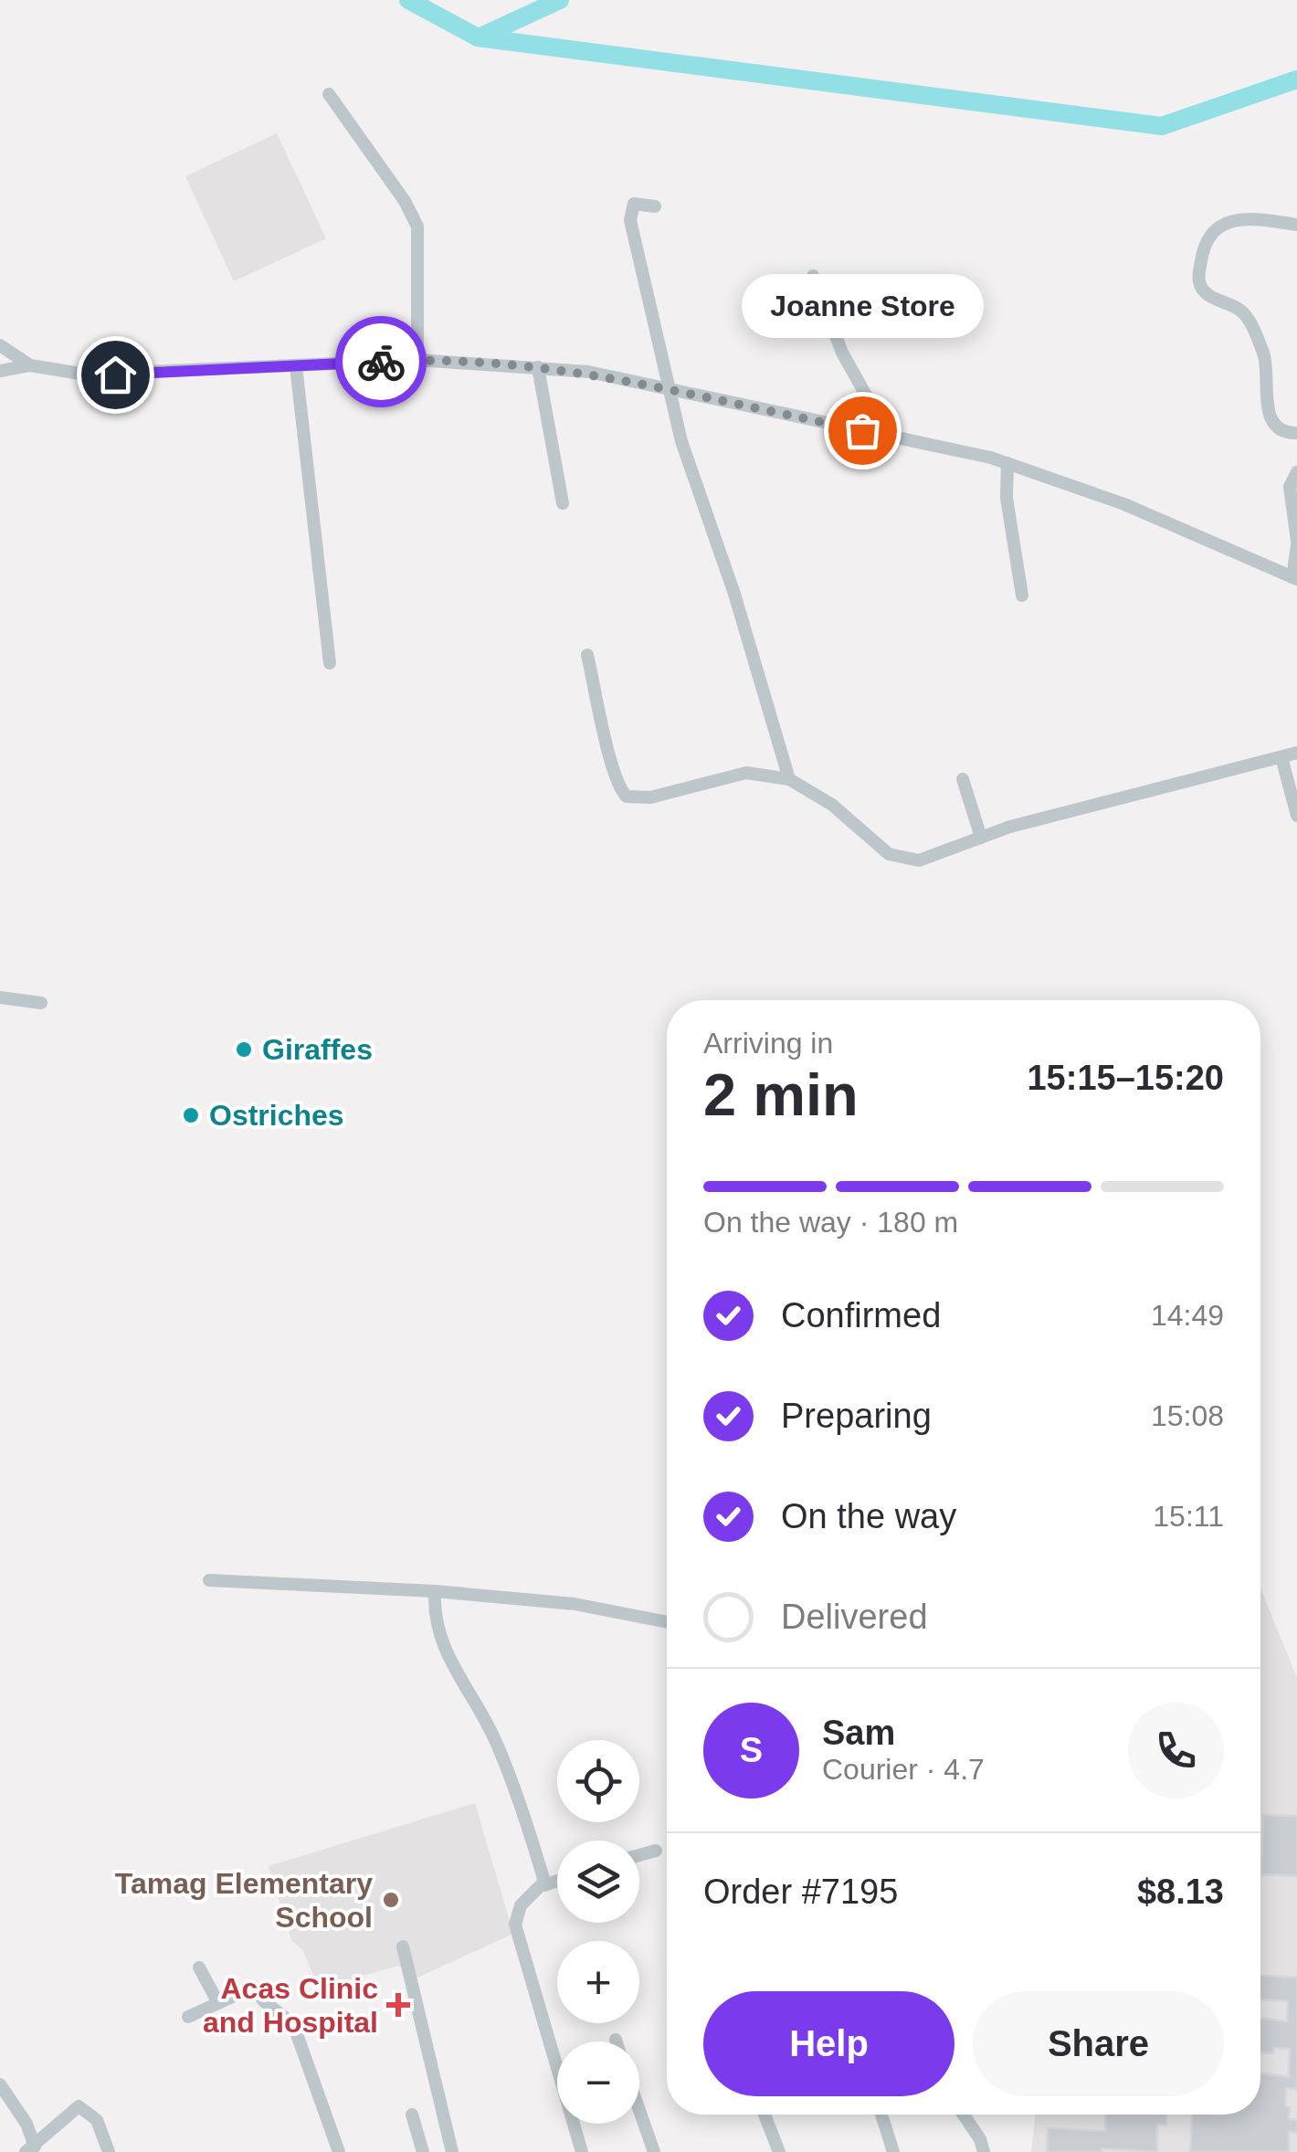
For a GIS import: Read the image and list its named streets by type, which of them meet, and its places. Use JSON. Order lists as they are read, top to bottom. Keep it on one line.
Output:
{"places":{"other":["Joanne Store","Giraffes","Ostriches","Tamag Elementary School"],"health":["Acas Clinic and Hospital"]},"page":{"bubble":"Joanne Store","heading":["2 min","Arriving in","15:15–15:20"],"panel":["Sam","Courier · 4.7","Order #7195","$8.13"],"bar":"On the way · 180 m","list":[["Confirmed","14:49"],["Preparing","15:08"],["On the way","15:11"],"Delivered"],"round":"S","map_buttons":["+","−"],"buttons":["Help","Share"]}}
